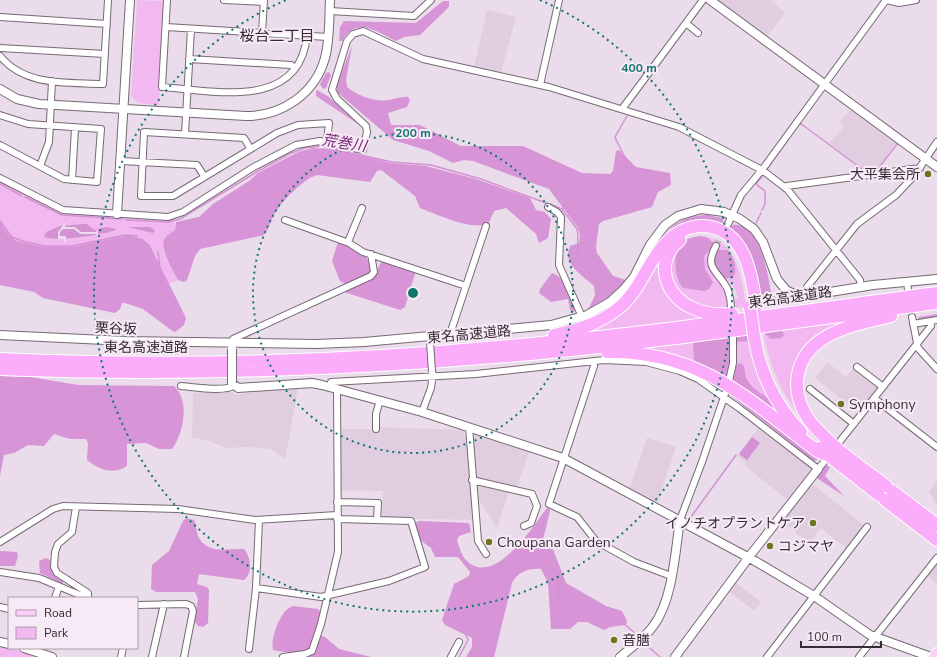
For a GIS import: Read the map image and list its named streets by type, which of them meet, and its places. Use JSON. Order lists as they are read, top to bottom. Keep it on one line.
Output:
{"streets":{"highway":["東名高速道路"],"street":["栗谷坂"]},"districts":["桜台二丁目"],"water":["荒巻川"],"places":["大平集会所","Symphony","イノチオプラントケア","Choupana Garden","コジマヤ","音膳"],"legend":["Road","Park"],"scale_bar":"100 m","rings":["400 m","200 m"]}
